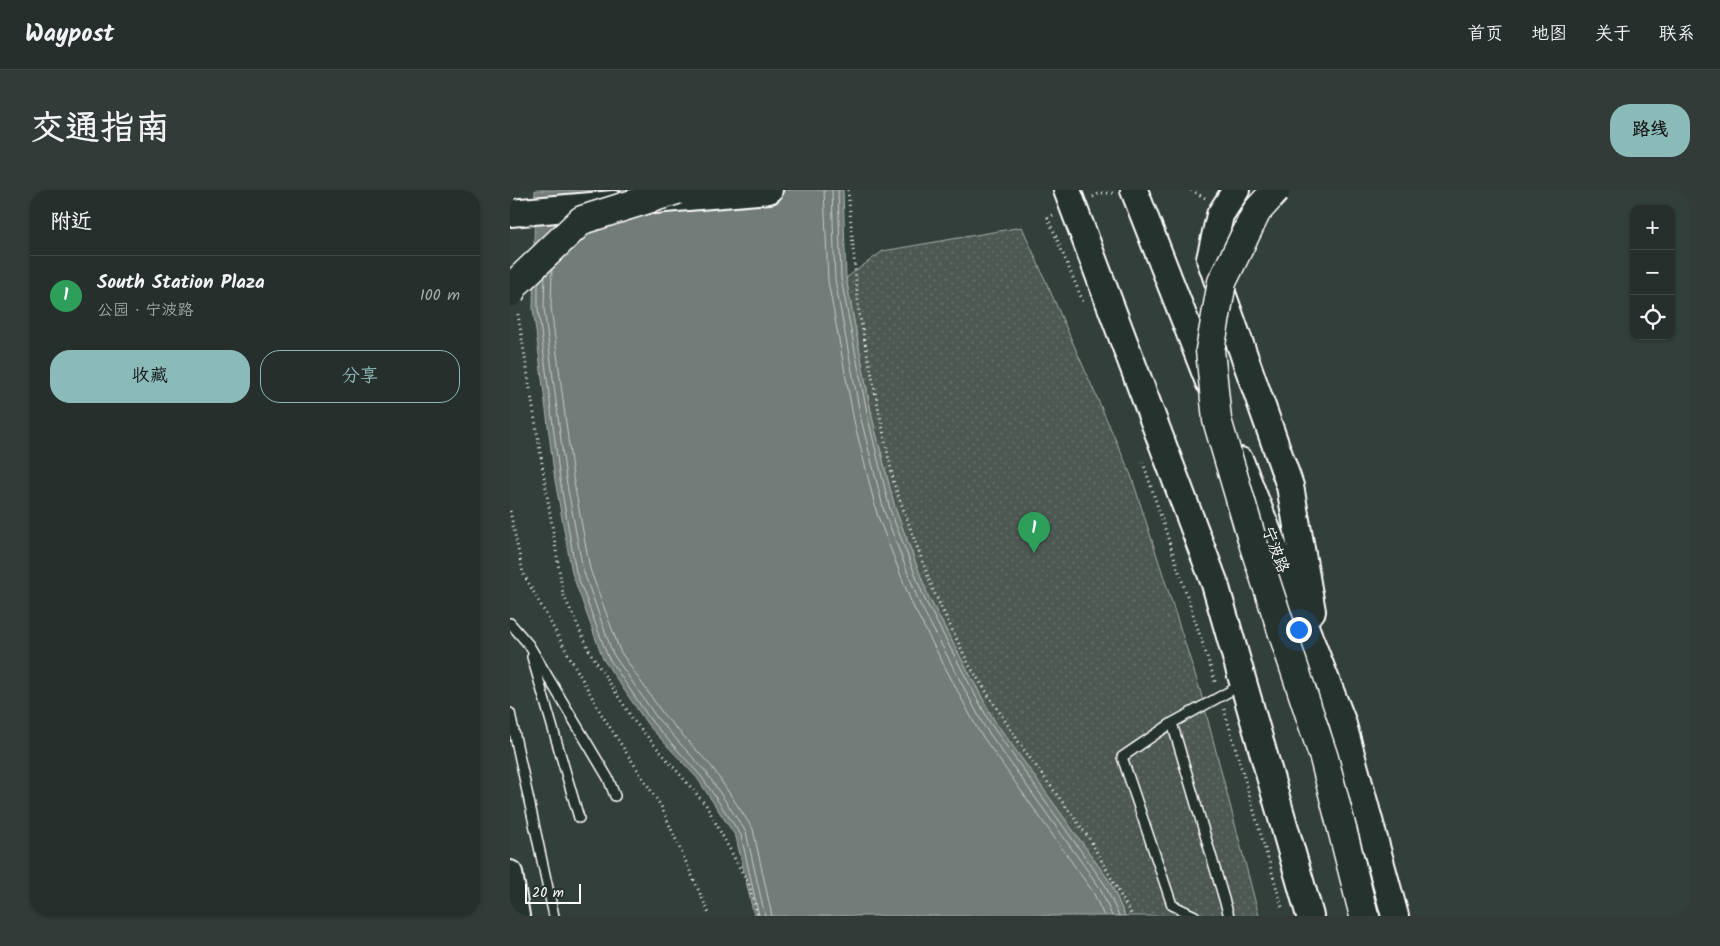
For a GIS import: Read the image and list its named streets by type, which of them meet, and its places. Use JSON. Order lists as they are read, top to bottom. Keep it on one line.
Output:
{"streets":{"main road":["宁波路"]},"scale_bar":"20 m","page":{"header":"Waypost","nav":["首页","地图","关于","联系"],"title":"交通指南","buttons":["路线",["收藏","分享"]],"heading":"附近","map_buttons":["+","−"],"list":[{"mark":"1","name":"South Station Plaza","note":"公园 · 宁波路","value":"100 m"}],"pins":"1","scale":"20 m"}}
